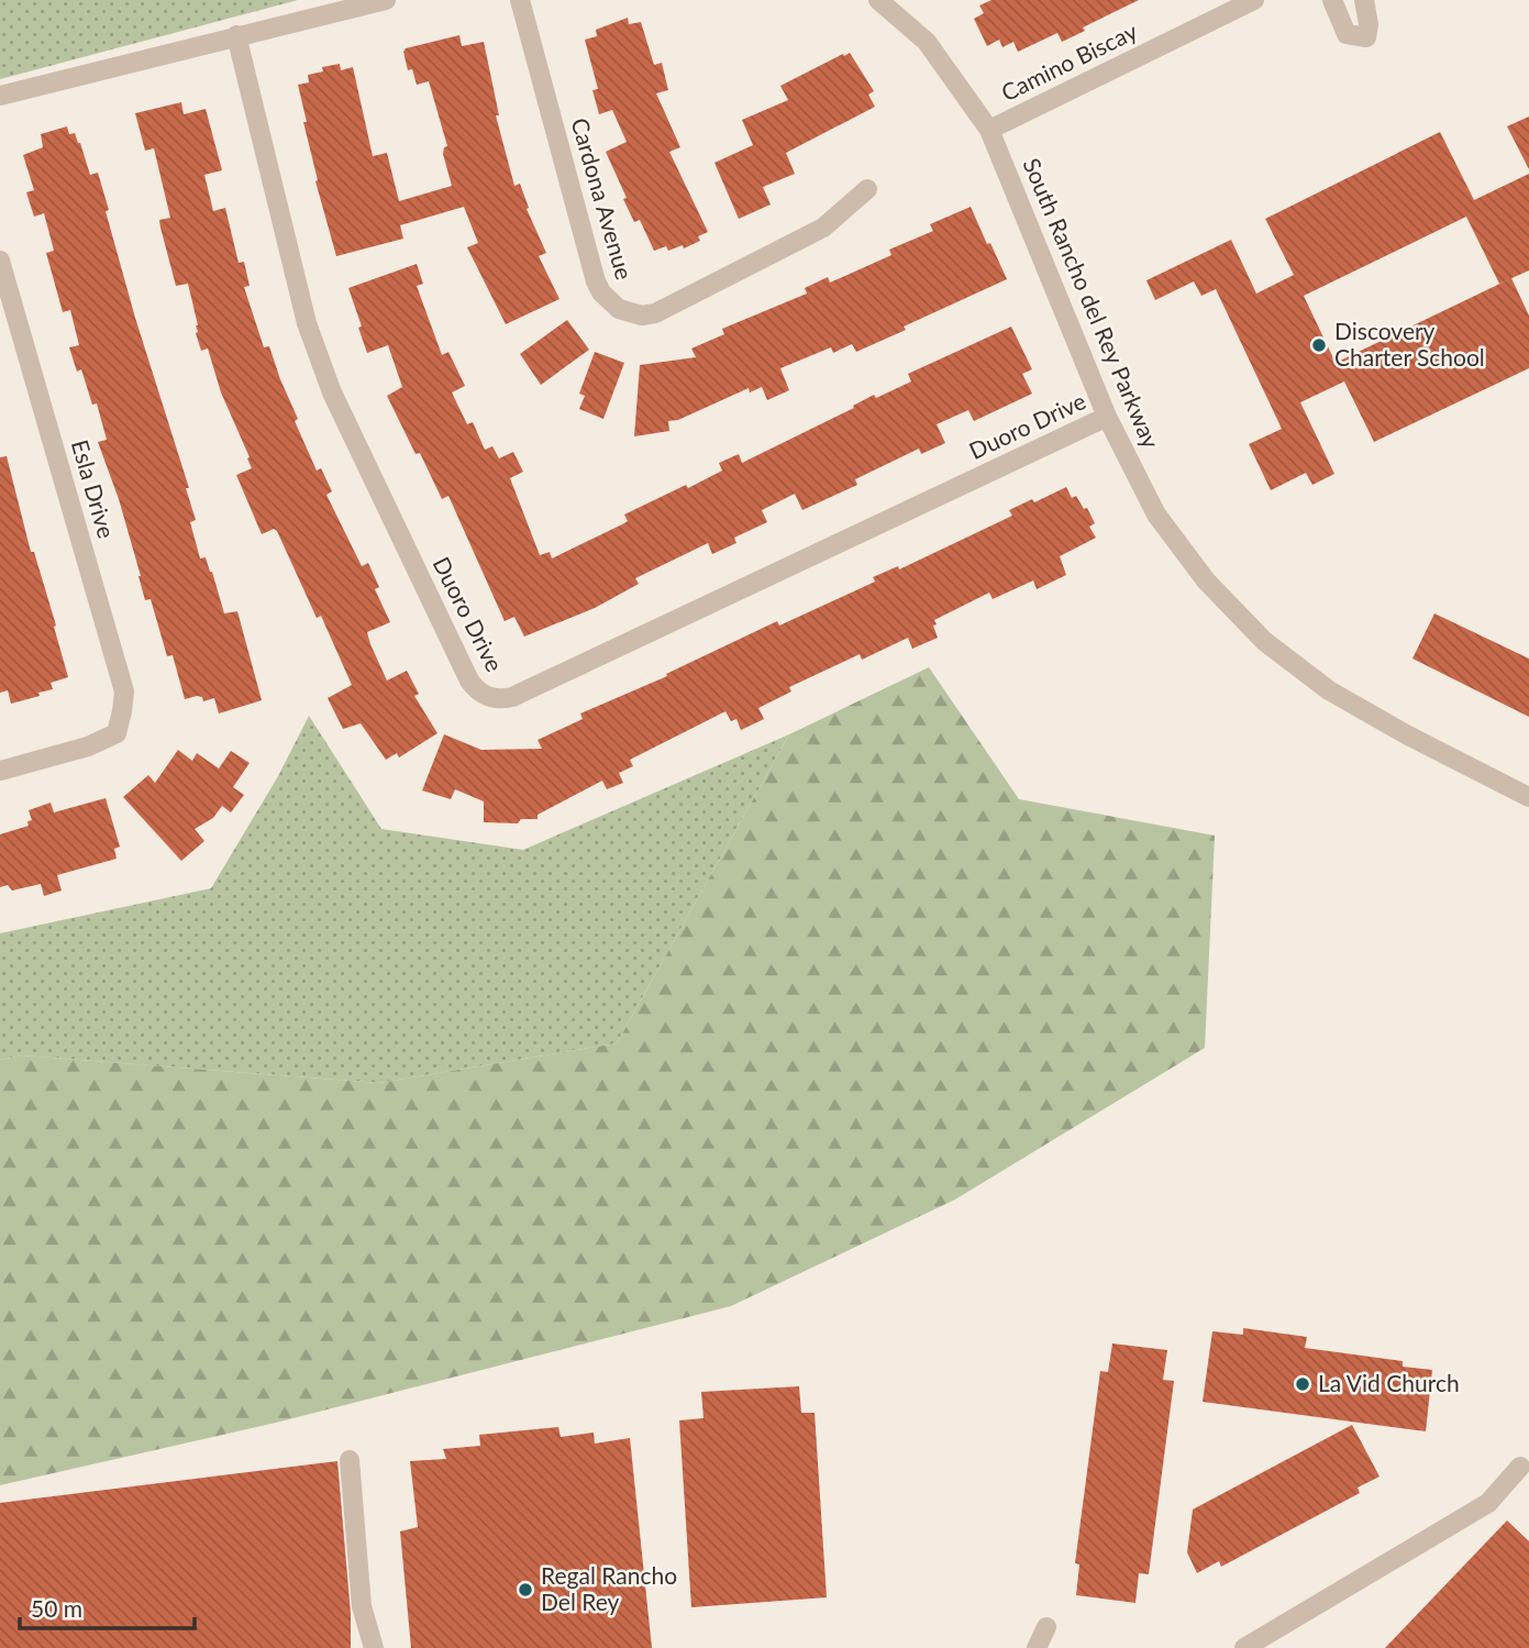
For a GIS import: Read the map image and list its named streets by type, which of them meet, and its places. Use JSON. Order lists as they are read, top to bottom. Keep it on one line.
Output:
{"streets":{"street":["Camino Biscay","Cardona Avenue","South Rancho del Rey Parkway","Duoro Drive","Esla Drive"]},"crossings":[["Camino Biscay","South Rancho del Rey Parkway"],["South Rancho del Rey Parkway","Duoro Drive"]],"places":["Discovery Charter School","La Vid Church","Regal Rancho Del Rey"],"scale_bar":"50 m"}
